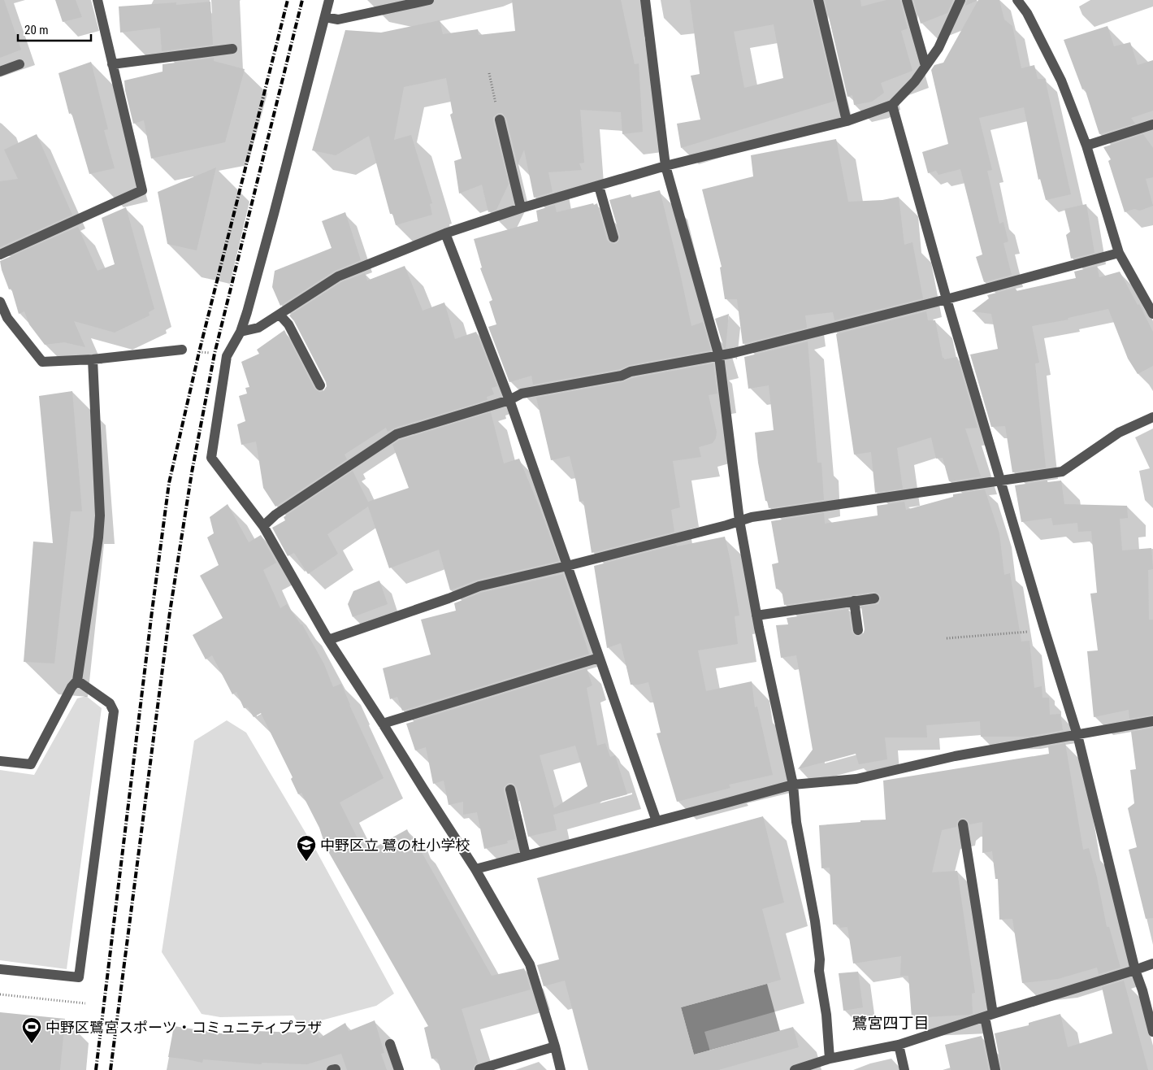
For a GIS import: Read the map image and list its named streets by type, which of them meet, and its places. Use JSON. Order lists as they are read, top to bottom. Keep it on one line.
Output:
{"districts":["鷺宮四丁目"],"places":{"school or university":["中野区立 鷺の杜小学校"],"sports":["中野区鷺宮スポーツ・コミュニティプラザ"]},"scale_bar":"20 m"}
